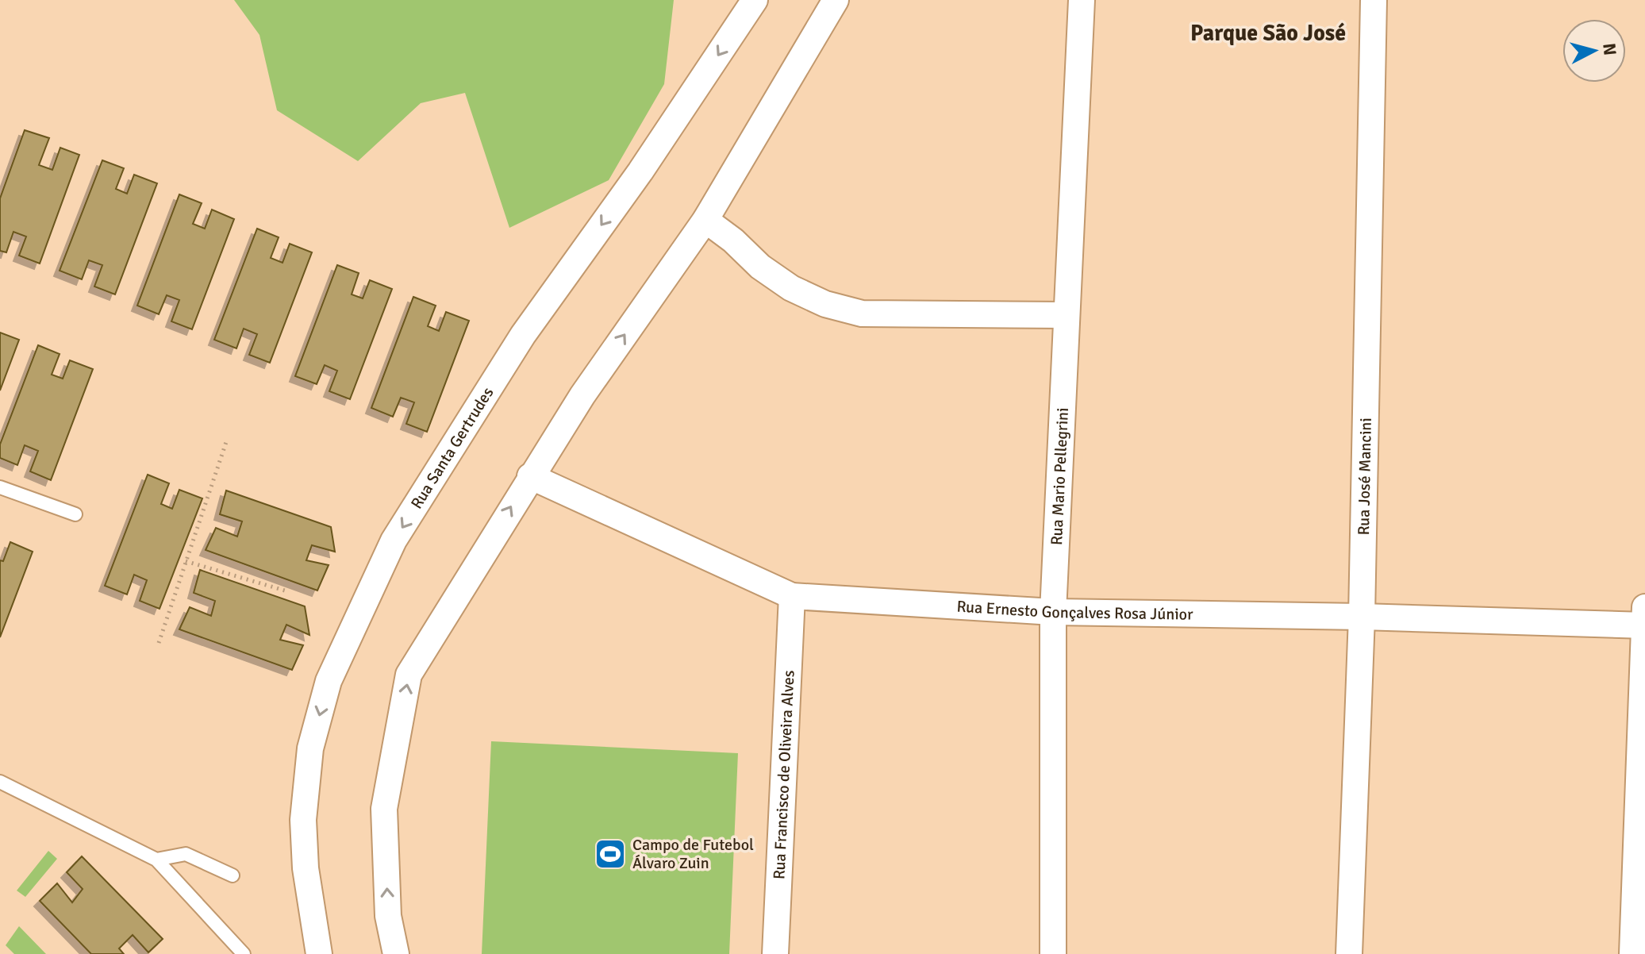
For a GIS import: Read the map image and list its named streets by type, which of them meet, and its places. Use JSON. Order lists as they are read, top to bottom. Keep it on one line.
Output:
{"streets":{"street":["Rua Santa Gertrudes","Rua Mario Pellegrini","Rua José Mancini","Rua Ernesto Gonçalves Rosa Júnior","Rua Francisco de Oliveira Alves"]},"crossings":[["Rua Mario Pellegrini","Rua Ernesto Gonçalves Rosa Júnior"],["Rua José Mancini","Rua Ernesto Gonçalves Rosa Júnior"],["Rua Ernesto Gonçalves Rosa Júnior","Rua Francisco de Oliveira Alves"]],"districts":["Parque São José"],"places":{"sports":["Campo de Futebol Álvaro Zuin"]},"north":"right"}
